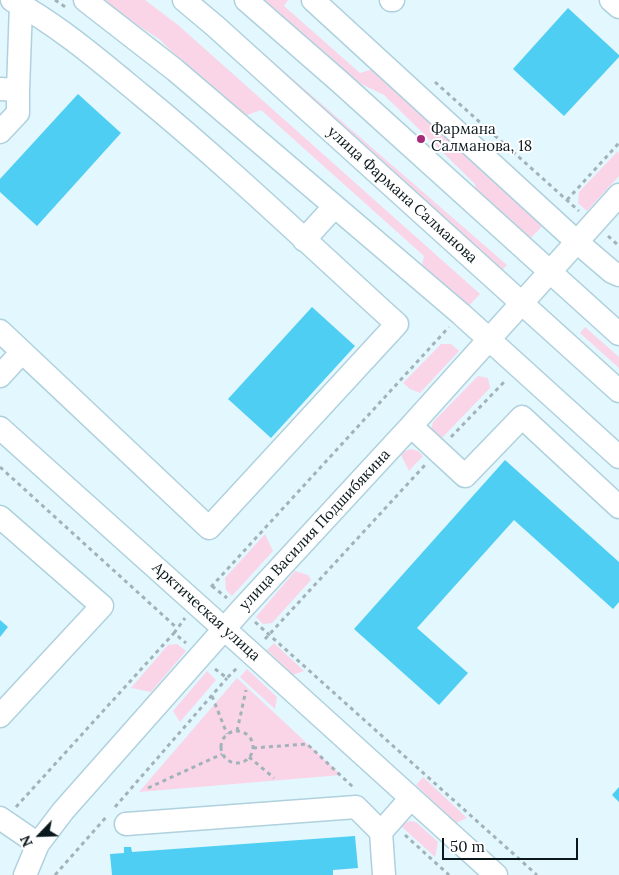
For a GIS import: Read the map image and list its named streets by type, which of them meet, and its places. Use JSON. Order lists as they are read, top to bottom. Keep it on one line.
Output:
{"streets":{"street":["улица Фармана Салманова","улица Василия Подшибякина","Арктическая улица"]},"crossings":[["улица Фармана Салманова","улица Василия Подшибякина"],["улица Василия Подшибякина","Арктическая улица"]],"places":["Фармана Салманова, 18"],"scale_bar":"50 m","north":"bottom left"}
